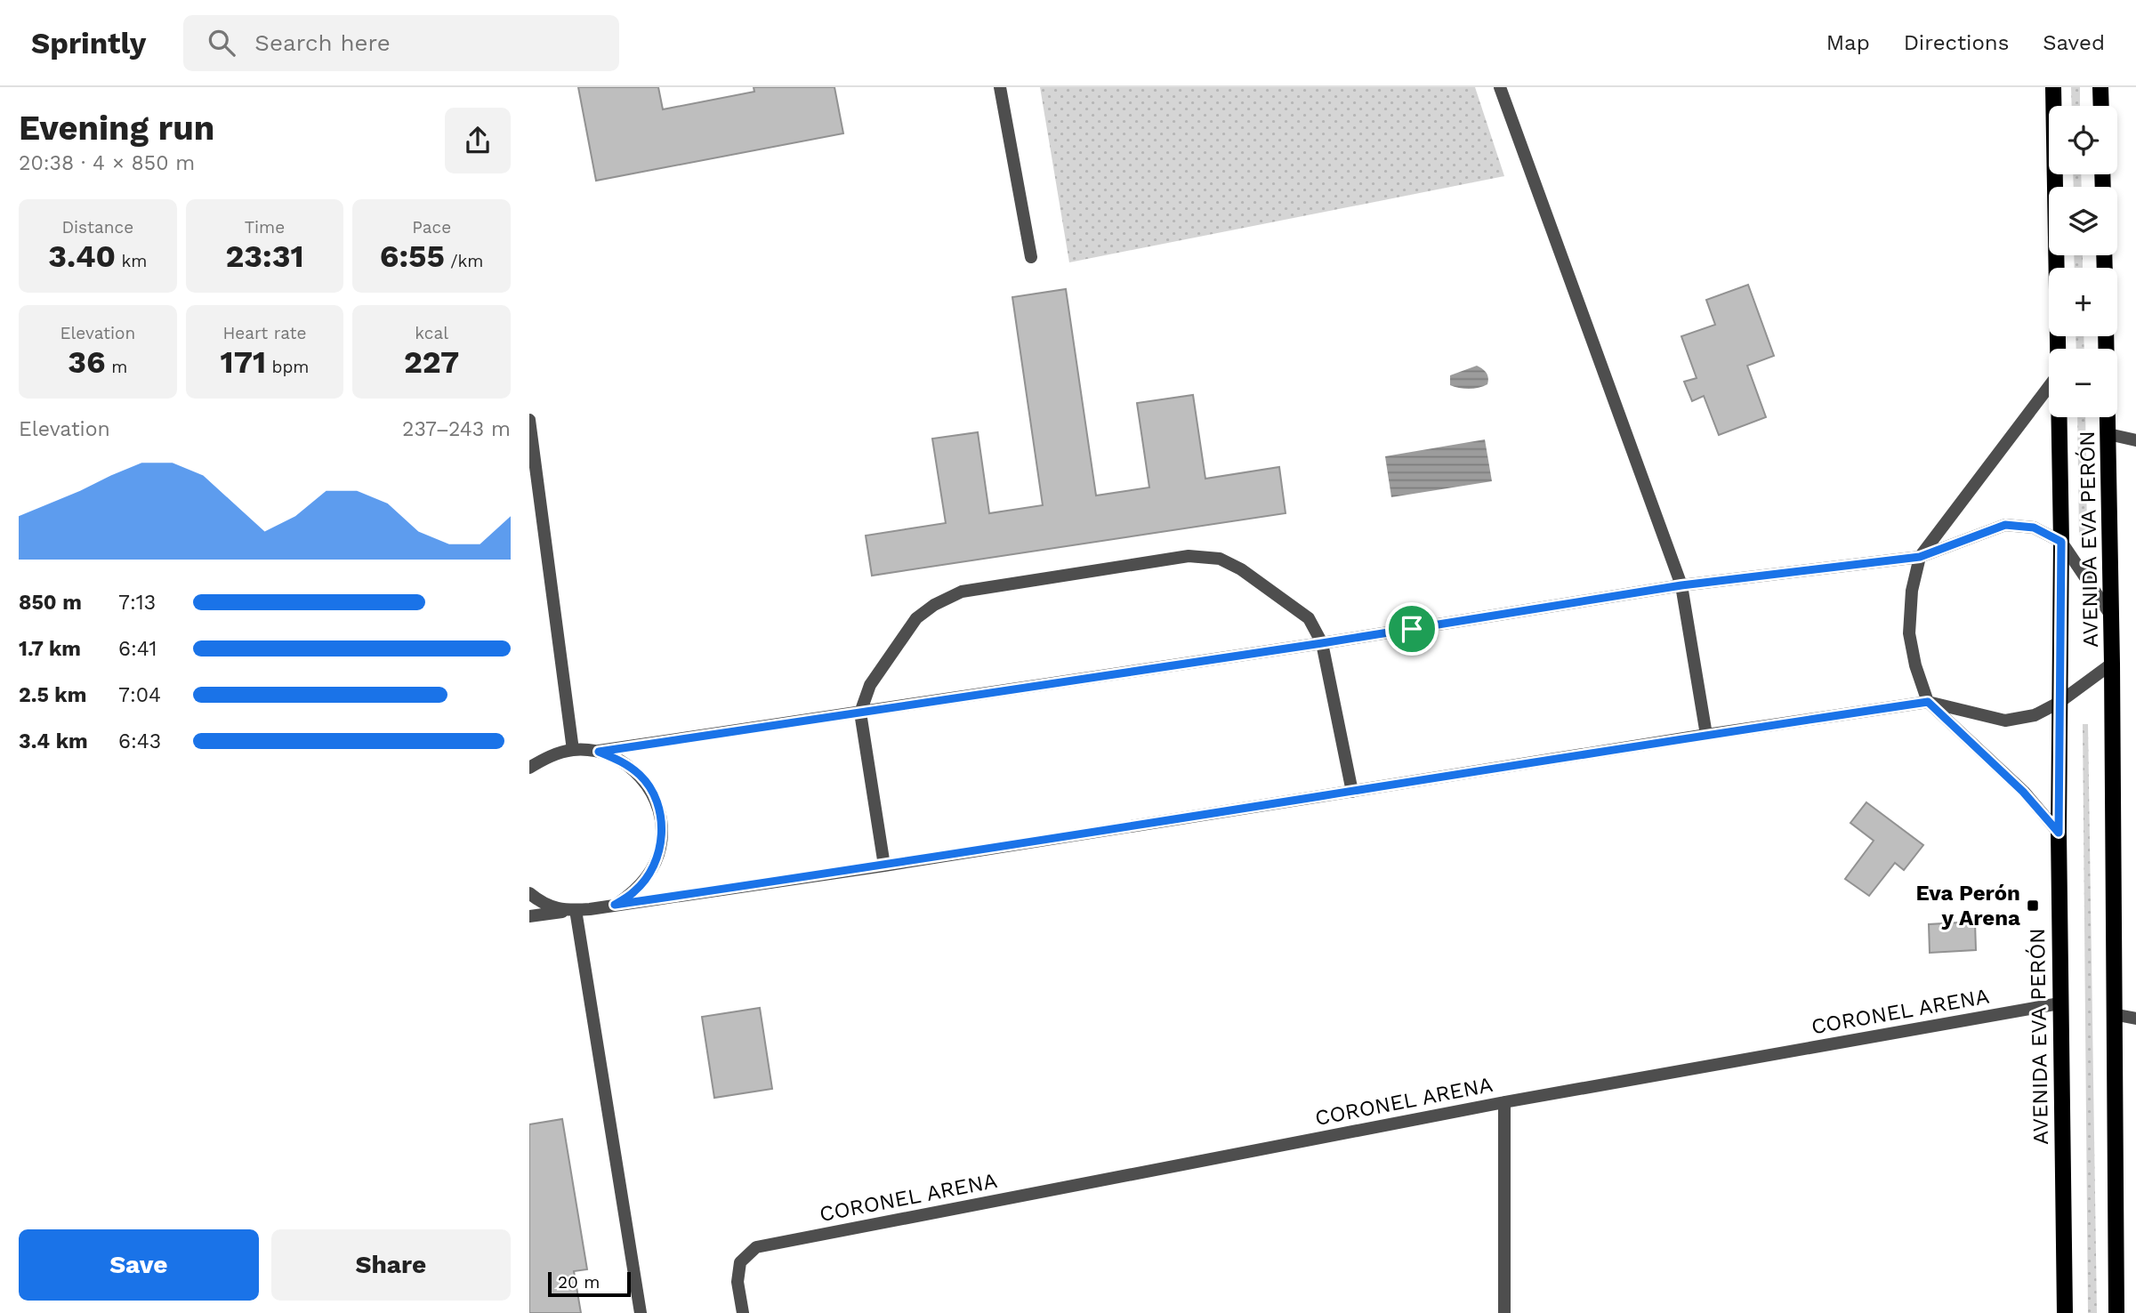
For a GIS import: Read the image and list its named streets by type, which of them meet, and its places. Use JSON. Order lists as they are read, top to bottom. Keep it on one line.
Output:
{"streets":{"main road":["AVENIDA EVA PERÓN"],"street":["CORONEL ARENA"]},"crossings":[["AVENIDA EVA PERÓN","CORONEL ARENA"]],"places":{"transit":["Eva Perón y Arena"]},"scale_bar":"20 m","page":{"header":"Sprintly","search":"Search here","nav":["Map","Directions","Saved"],"heading":["Evening run","20:38 · 4 × 850 m"],"map_buttons":["+","−"],"stats":[["Distance","3.40 km"],["Time","23:31"],["Pace","6:55 /km"],["Elevation","36 m"],["Heart rate","171 bpm"],["kcal","227"]],"chart":["Elevation","237–243 m"],"list":[{"name":"850 m","note":"7:13"},{"name":"1.7 km","note":"6:41"},{"name":"2.5 km","note":"7:04"},{"name":"3.4 km","note":"6:43"}],"buttons":["Save","Share"],"scale":"20 m"}}
